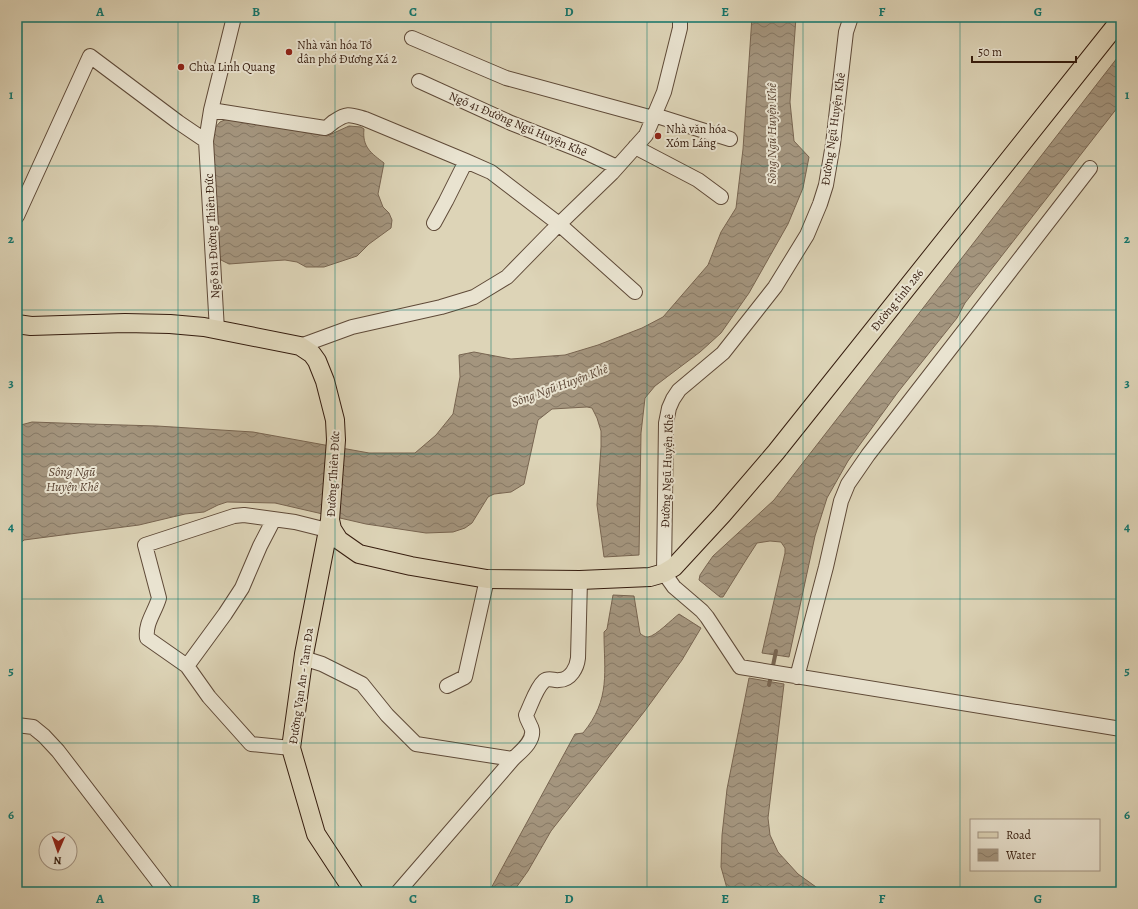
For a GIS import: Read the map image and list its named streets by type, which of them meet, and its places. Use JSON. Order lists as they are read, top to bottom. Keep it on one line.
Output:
{"streets":{"main road":["Đường tỉnh 286","Đường Thiên Đức","Đường Vạn An - Tam Đa"],"street":["Ngõ 41 Đường Ngũ Huyện Khê","Đường Ngũ Huyện Khê","Ngõ 811 Đường Thiên Đức"]},"crossings":[["Đường Ngũ Huyện Khê","Đường tỉnh 286"],["Đường Ngũ Huyện Khê","Đường Thiên Đức"],["Đường tỉnh 286","Đường Thiên Đức"],["Đường Thiên Đức","Đường Vạn An - Tam Đa"]],"water":["Sông Ngũ Huyện Khê"],"places":["Nhà văn hóa Tổ dân phố Đương Xá 2","Chùa Linh Quang","Nhà văn hóa Xóm Láng"],"legend":["Road","Water"],"scale_bar":"50 m","north":"bottom","grid":{"columns":["A","B","C","D","E","F","G"],"rows":["1","2","3","4","5","6"]}}
